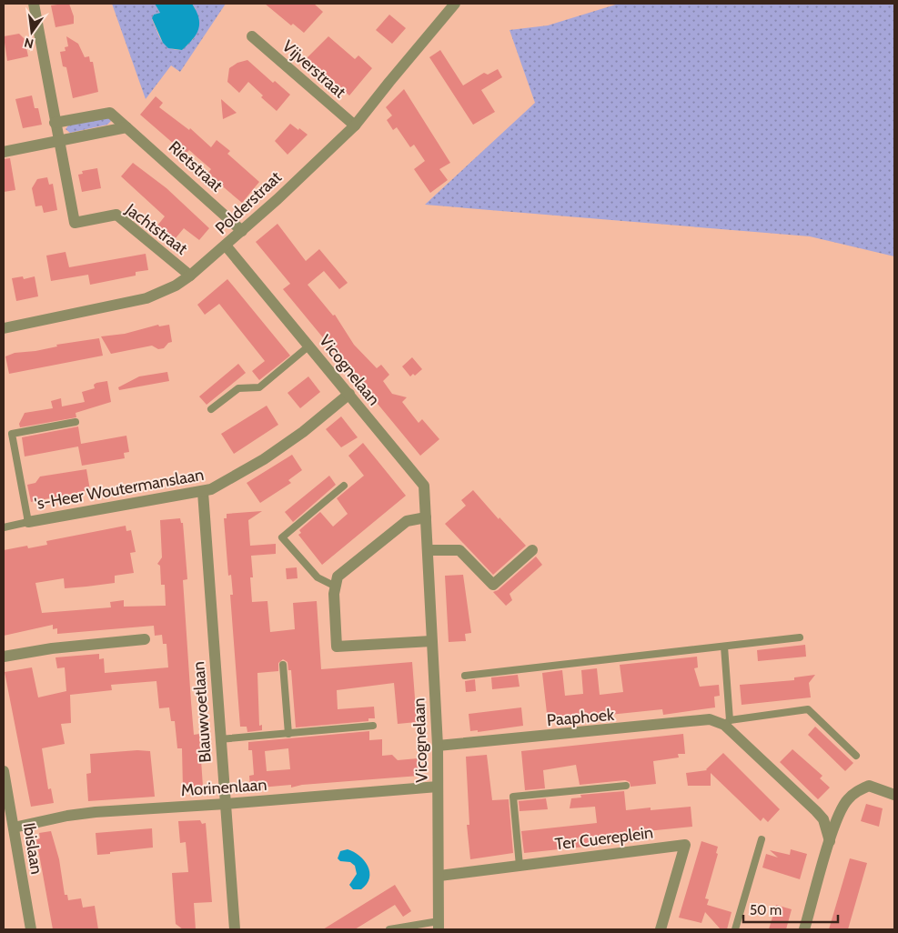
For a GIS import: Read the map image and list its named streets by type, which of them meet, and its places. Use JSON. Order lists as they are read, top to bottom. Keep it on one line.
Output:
{"streets":{"street":["Vijverstraat","Rietstraat","Polderstraat","Jachtstraat","Vicognelaan","'s-Heer Woutermanslaan","Blauwvoetlaan","Paaphoek","Morinenlaan","Ter Cuereplein","Ibislaan"]},"crossings":[["Vijverstraat","Polderstraat"],["Rietstraat","Polderstraat"],["Polderstraat","Jachtstraat"],["Polderstraat","Vicognelaan"],["Vicognelaan","'s-Heer Woutermanslaan"],["Vicognelaan","Paaphoek"],["Vicognelaan","Morinenlaan"],["Vicognelaan","Ter Cuereplein"],["'s-Heer Woutermanslaan","Blauwvoetlaan"],["Blauwvoetlaan","Morinenlaan"],["Morinenlaan","Ibislaan"]],"scale_bar":"50 m","north":"bottom"}
